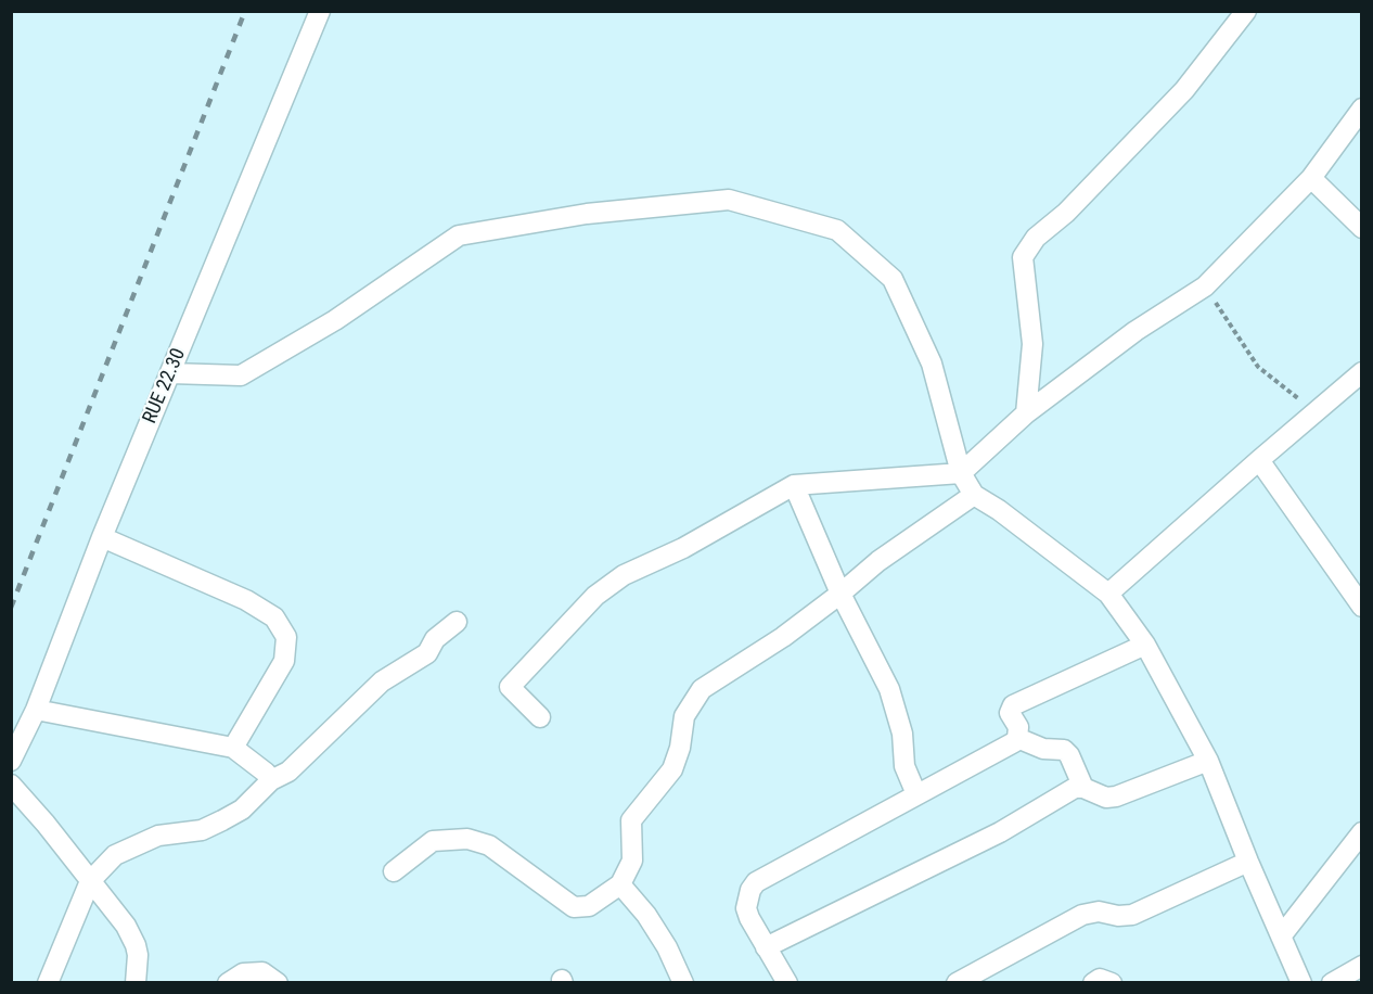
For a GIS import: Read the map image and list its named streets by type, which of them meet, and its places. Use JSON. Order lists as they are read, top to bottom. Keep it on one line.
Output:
{"streets":{"street":["RUE 22.30"]}}
